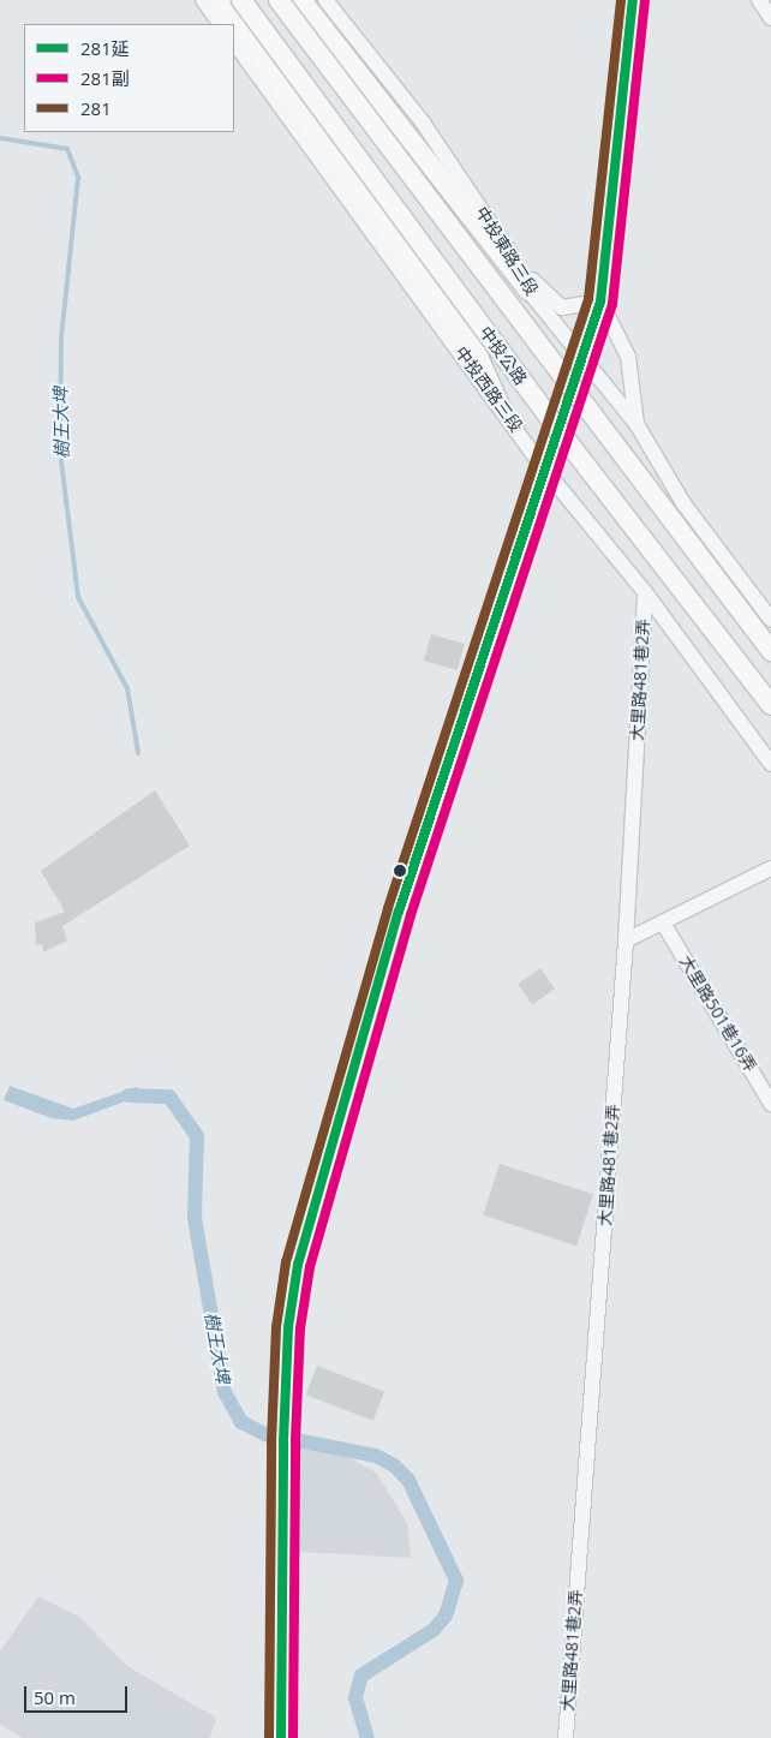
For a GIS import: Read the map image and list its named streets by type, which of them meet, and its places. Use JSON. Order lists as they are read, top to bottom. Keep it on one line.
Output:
{"streets":{"main road":["中投公路"],"street":["中投東路三段","中投西路三段","大里路481巷2弄","大里路501巷16弄"]},"crossings":[["中投西路三段","大里路481巷2弄"]],"water":["樹王大埤"],"lines":["transit line 281延","transit line 281","transit line 281副"],"legend":["281延","281副","281"],"scale_bar":"50 m"}
